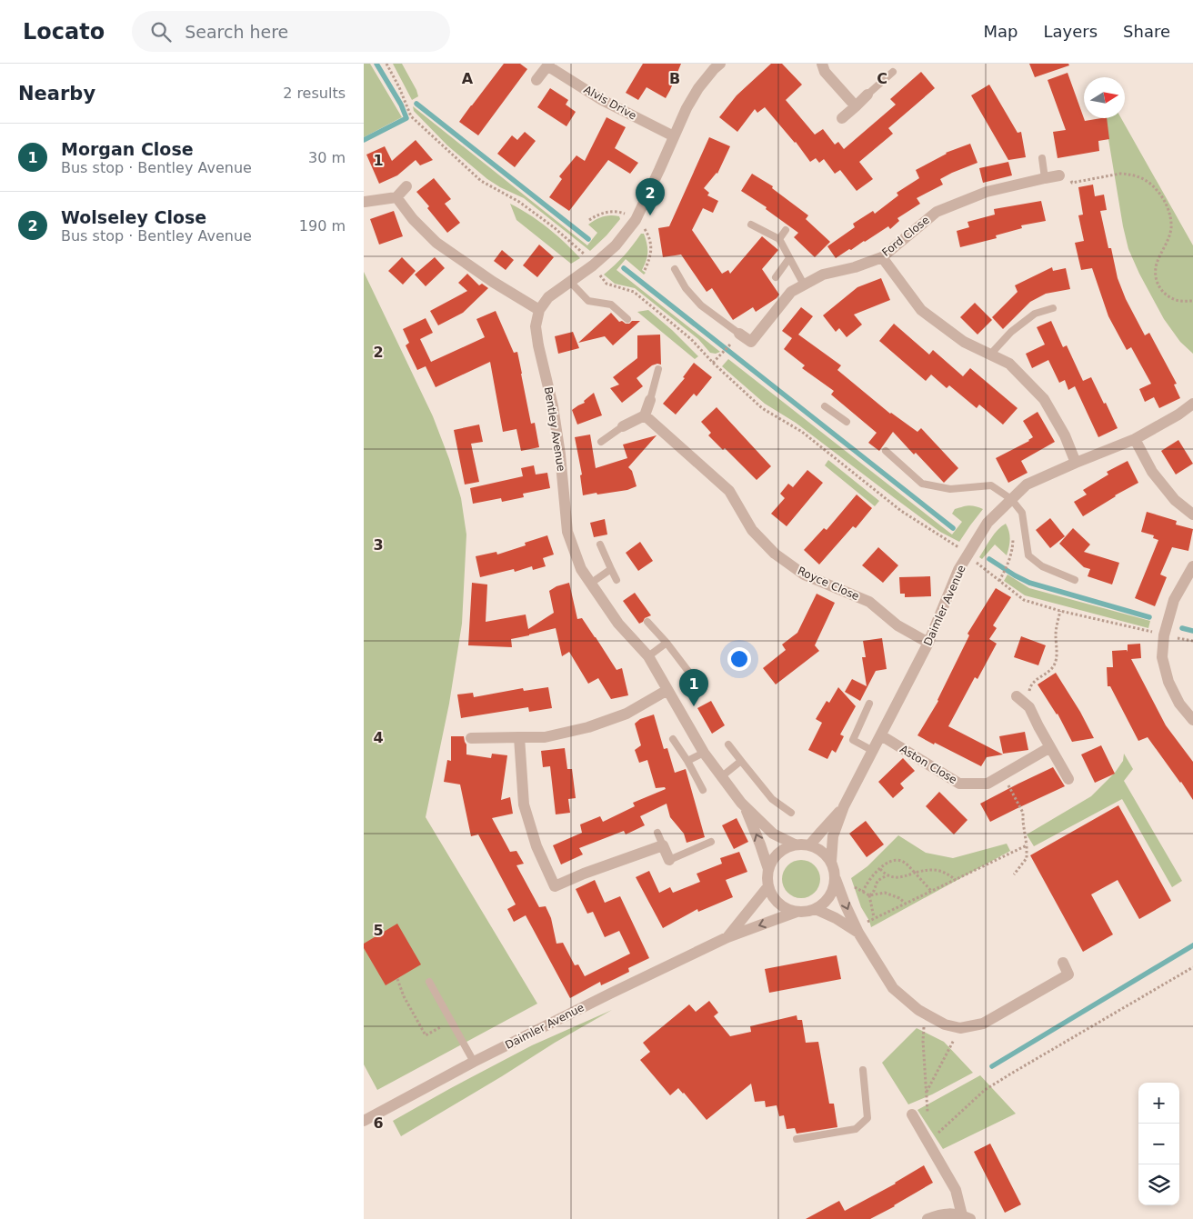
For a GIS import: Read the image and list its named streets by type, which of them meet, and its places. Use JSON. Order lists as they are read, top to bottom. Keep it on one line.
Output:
{"streets":{"street":["Alvis Drive","Ford Close","Bentley Avenue","Royce Close","Daimler Avenue","Aston Close"]},"crossings":[["Bentley Avenue","Daimler Avenue"],["Royce Close","Daimler Avenue"],["Daimler Avenue","Aston Close"]],"north":"right","page":{"header":"Locato","search":"Search here","nav":["Map","Layers","Share"],"heading":["Nearby","2 results"],"list":[{"mark":"1","name":"Morgan Close","note":"Bus stop · Bentley Avenue","value":"30 m"},{"mark":"2","name":"Wolseley Close","note":"Bus stop · Bentley Avenue","value":"190 m"}],"pins":["2","1"],"map_buttons":["+","−"]},"grid":{"columns":["A","B","C"],"rows":["1","2","3","4","5","6"]}}
